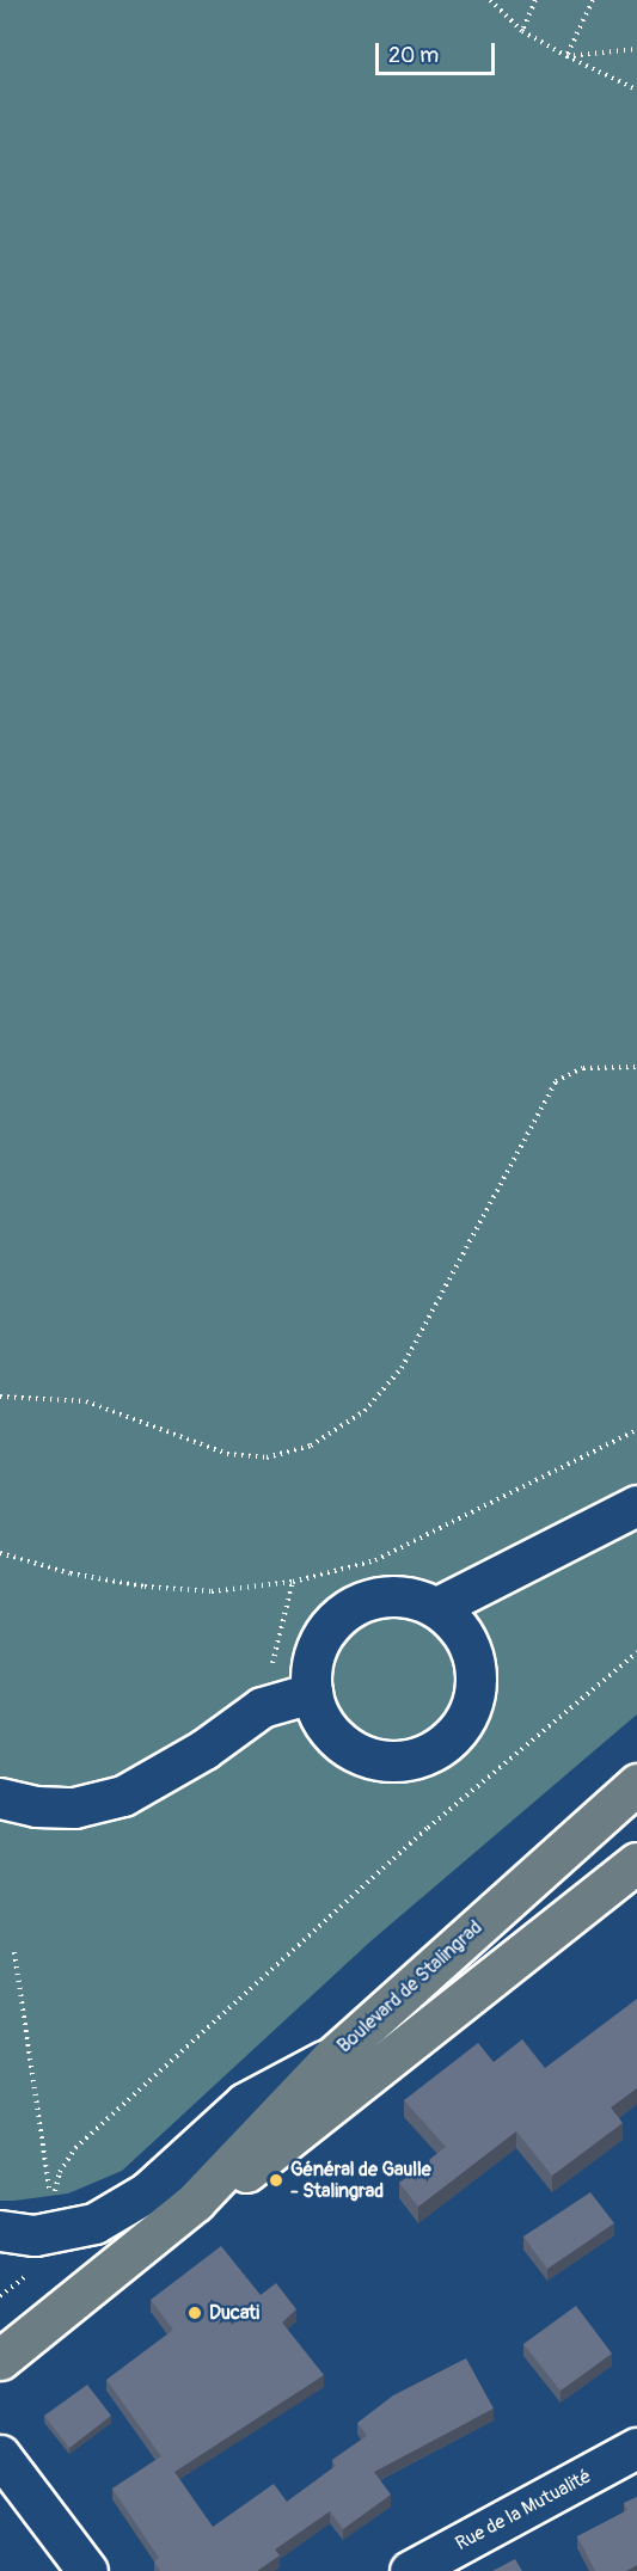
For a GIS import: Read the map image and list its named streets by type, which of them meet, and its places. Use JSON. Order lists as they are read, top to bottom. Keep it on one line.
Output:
{"streets":{"main road":["Boulevard de Stalingrad"],"street":["Rue de la Mutualité"]},"places":["Général de Gaulle - Stalingrad","Ducati"],"scale_bar":"20 m"}
